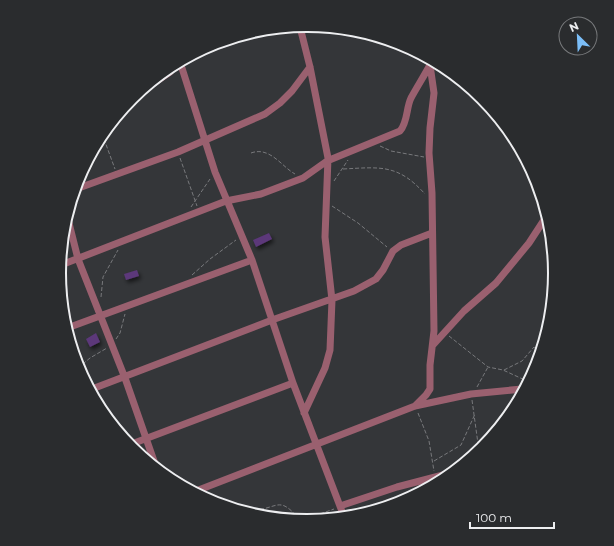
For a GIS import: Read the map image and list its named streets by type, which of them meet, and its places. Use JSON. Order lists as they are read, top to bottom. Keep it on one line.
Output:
{"scale_bar":"100 m","north":"top left"}
